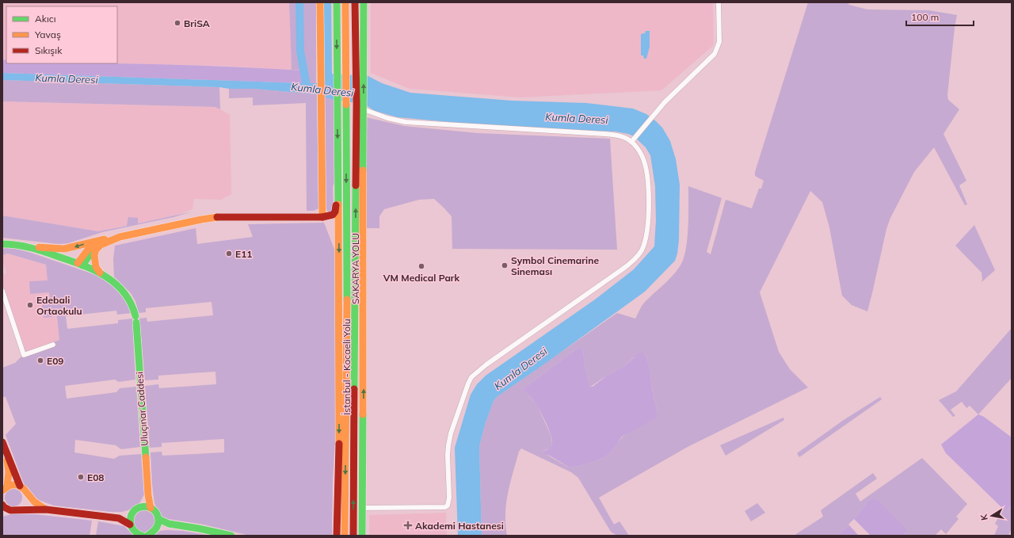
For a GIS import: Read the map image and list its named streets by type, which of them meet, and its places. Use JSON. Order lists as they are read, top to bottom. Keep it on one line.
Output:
{"streets":{"main road":["SAKARYA YOLU","İstanbul - Kocaeli Yolu","Uluçınar Caddesi"]},"water":["Kumla Deresi"],"places":{"other":["BriSA","E11","Symbol Cinemarine Sineması","VM Medical Park","Edebali Ortaokulu","E09","E08"],"health":["Akademi Hastanesi"]},"legend":["Akıcı","Yavaş","Sıkışık"],"scale_bar":"100 m","north":"left"}
